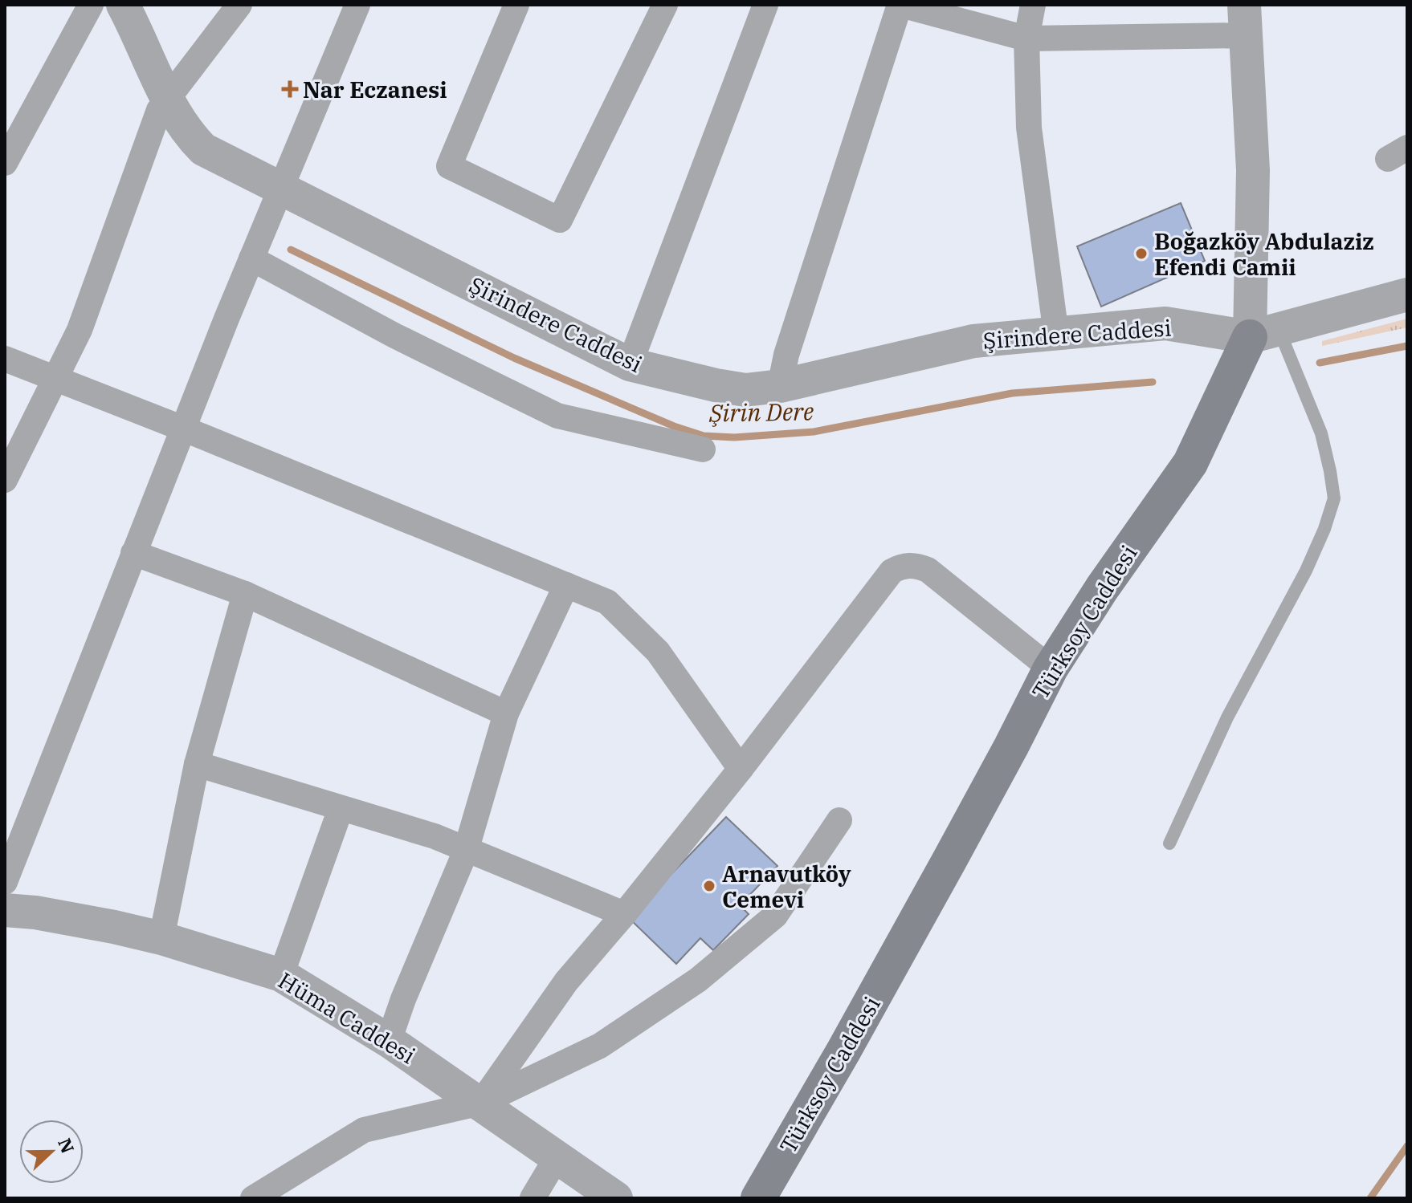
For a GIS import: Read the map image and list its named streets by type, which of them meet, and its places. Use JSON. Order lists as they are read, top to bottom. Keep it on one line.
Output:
{"streets":{"main road":["Türksoy Caddesi"],"street":["Şirindere Caddesi","Hüma Caddesi"]},"crossings":[["Şirindere Caddesi","Türksoy Caddesi"]],"water":["Şirin Dere"],"places":{"health":["Nar Eczanesi"],"other":["Boğazköy Abdulaziz Efendi Camii","Arnavutköy Cemevi"]},"north":"right"}
